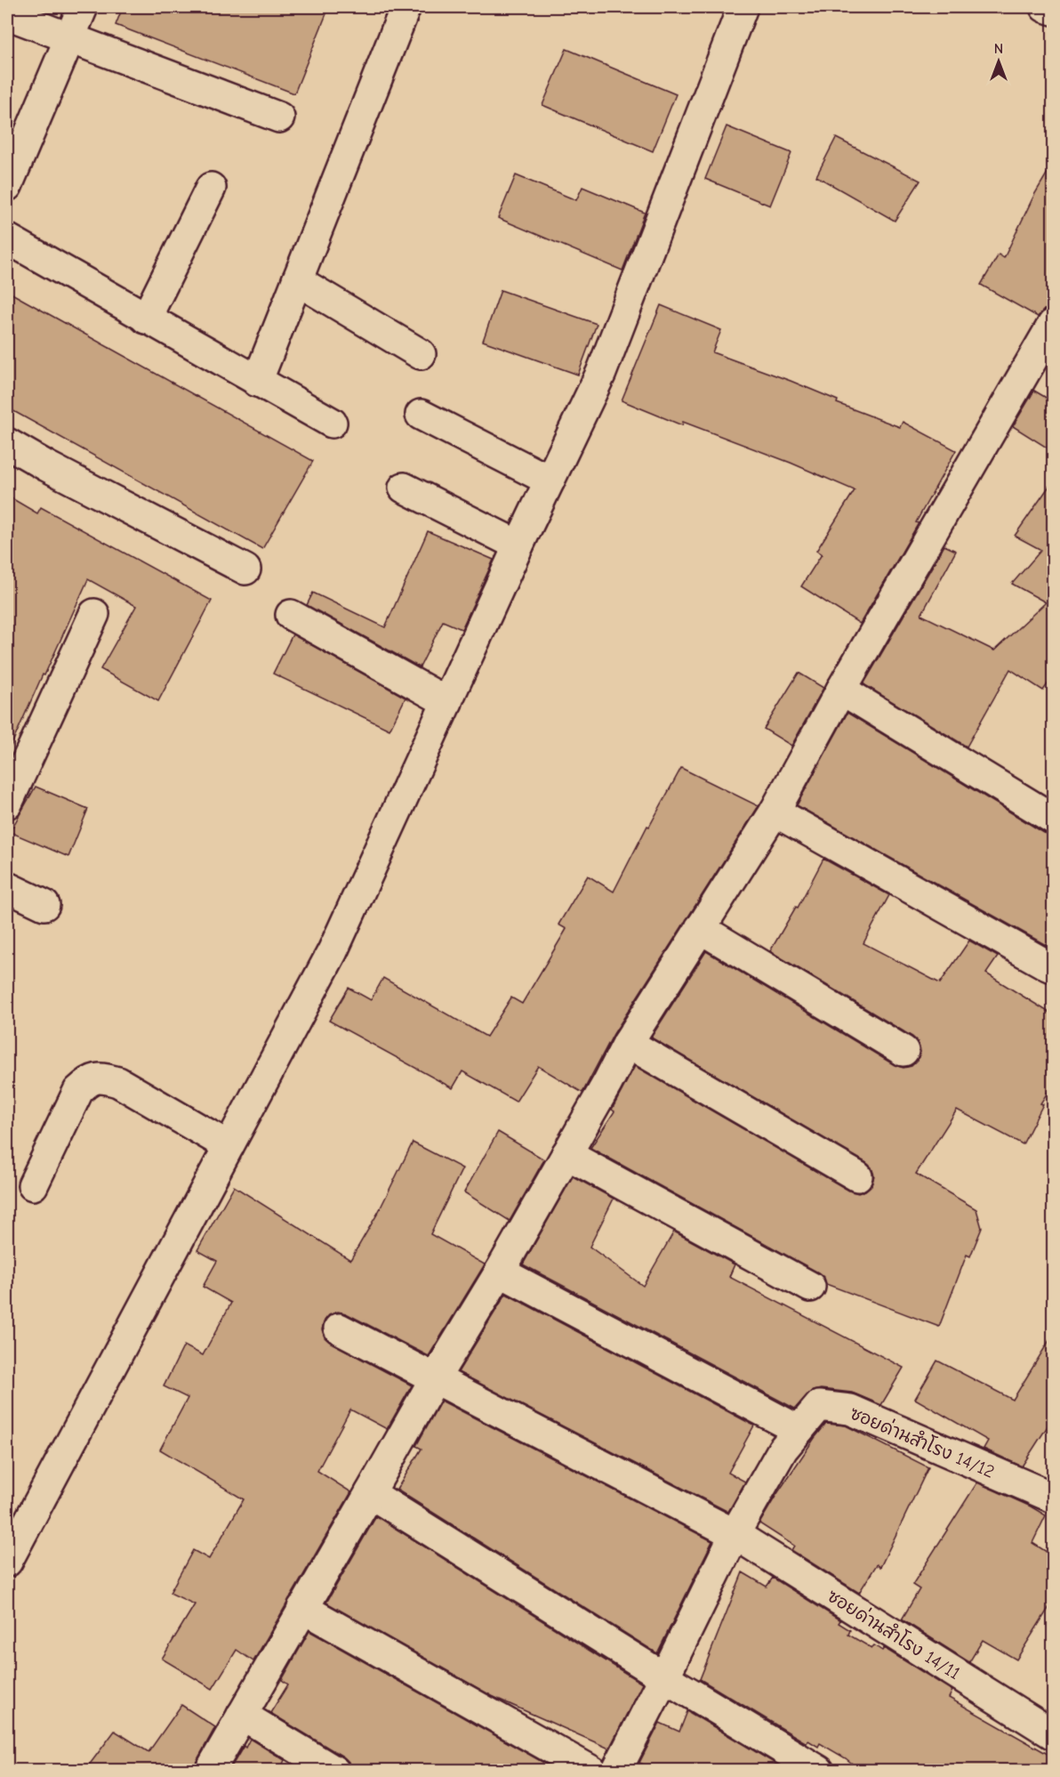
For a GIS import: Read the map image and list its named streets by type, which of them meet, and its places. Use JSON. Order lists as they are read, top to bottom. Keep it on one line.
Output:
{"streets":{"street":["ซอยด่านสำโรง 14/12","ซอยด่านสำโรง 14/11"]},"north":"top"}
